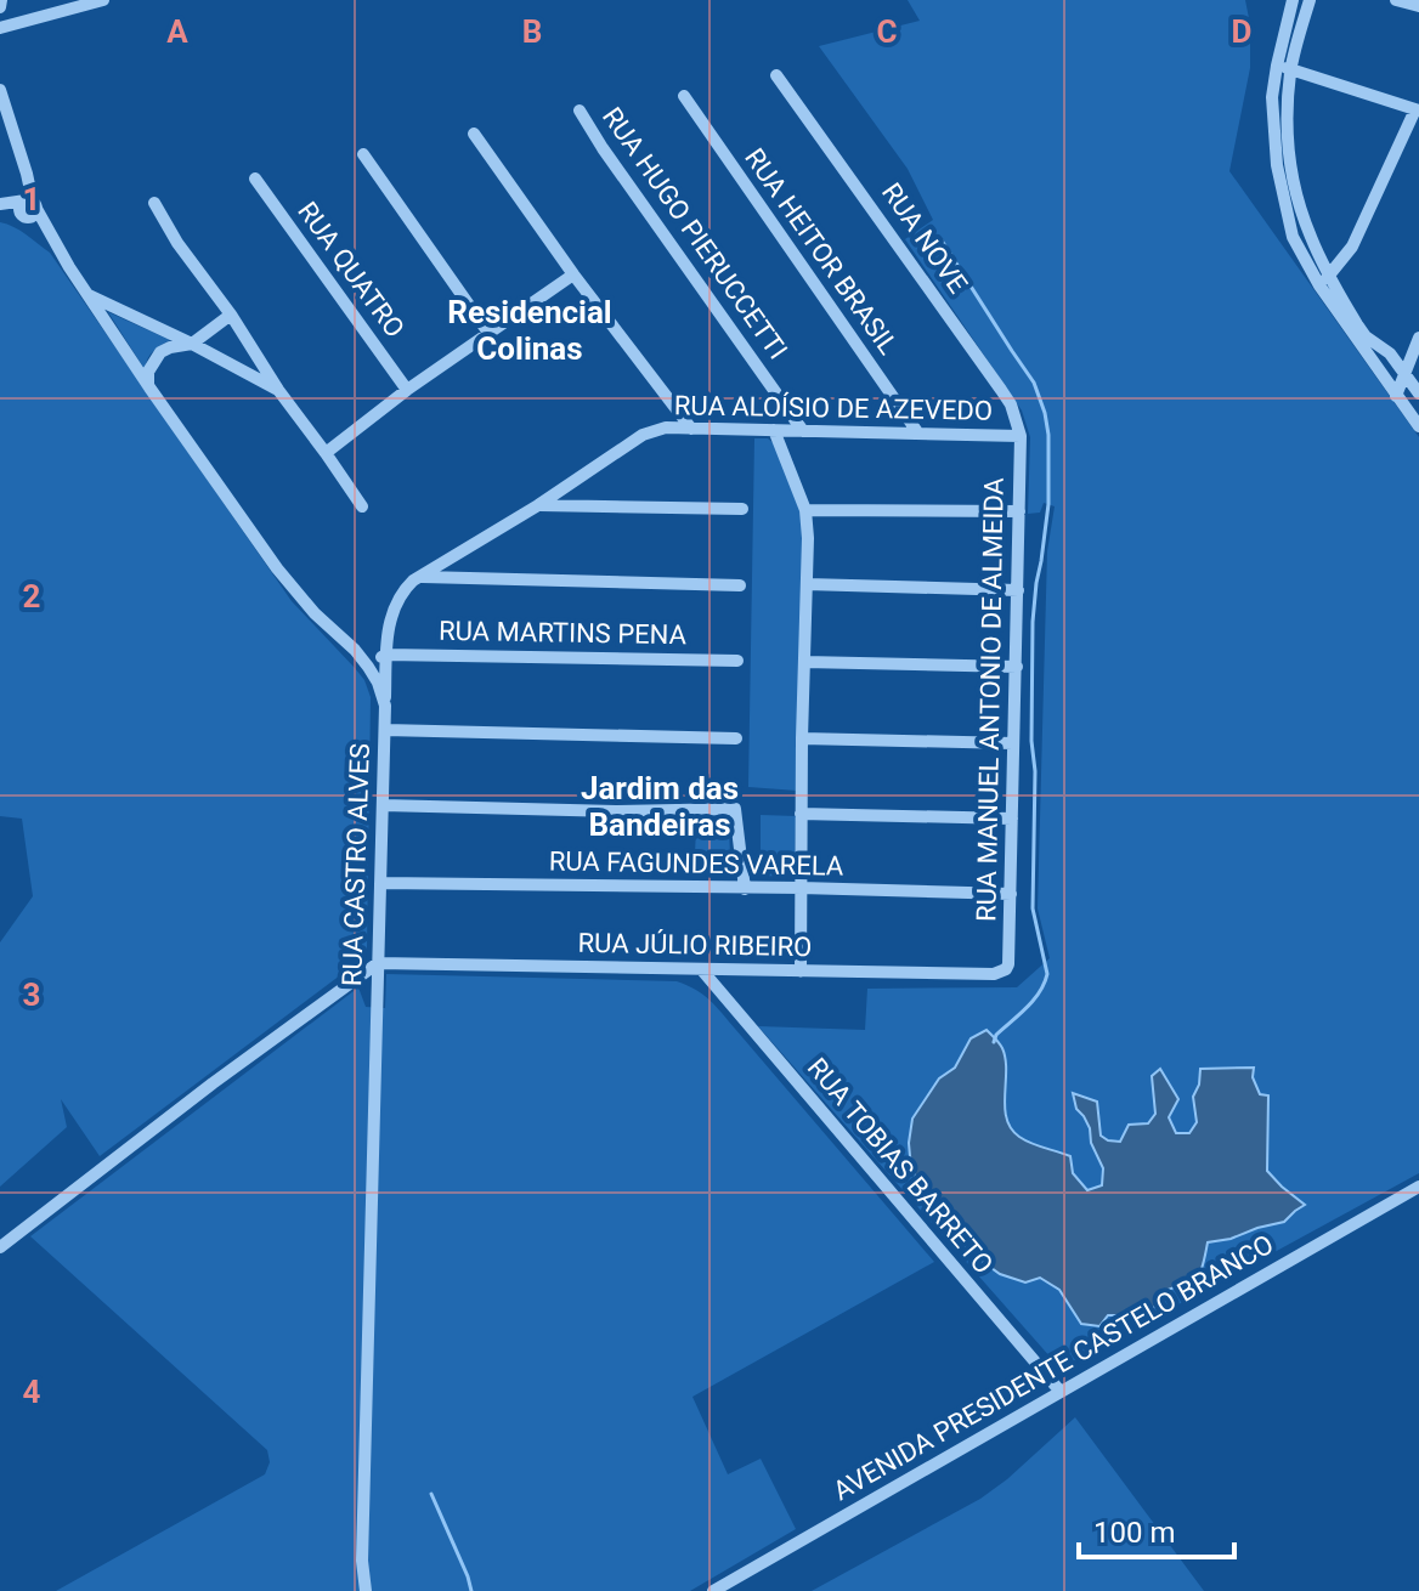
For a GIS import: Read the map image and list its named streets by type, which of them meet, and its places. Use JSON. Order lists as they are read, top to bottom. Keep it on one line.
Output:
{"streets":{"street":["RUA HUGO PIERUCCETTI","RUA NOVE","RUA HEITOR BRASIL","RUA QUATRO","RUA ALOÍSIO DE AZEVEDO","RUA MARTINS PENA","RUA MANUEL ANTONIO DE ALMEIDA","RUA FAGUNDES VARELA","RUA CASTRO ALVES","RUA JÚLIO RIBEIRO","RUA TOBIAS BARRETO","AVENIDA PRESIDENTE CASTELO BRANCO"]},"crossings":[["RUA HUGO PIERUCCETTI","RUA ALOÍSIO DE AZEVEDO"],["RUA NOVE","RUA ALOÍSIO DE AZEVEDO"],["RUA NOVE","RUA MANUEL ANTONIO DE ALMEIDA"],["RUA HEITOR BRASIL","RUA ALOÍSIO DE AZEVEDO"],["RUA ALOÍSIO DE AZEVEDO","RUA MARTINS PENA"],["RUA ALOÍSIO DE AZEVEDO","RUA MANUEL ANTONIO DE ALMEIDA"],["RUA ALOÍSIO DE AZEVEDO","RUA CASTRO ALVES"],["RUA MANUEL ANTONIO DE ALMEIDA","RUA FAGUNDES VARELA"],["RUA MANUEL ANTONIO DE ALMEIDA","RUA JÚLIO RIBEIRO"],["RUA FAGUNDES VARELA","RUA CASTRO ALVES"],["RUA CASTRO ALVES","RUA JÚLIO RIBEIRO"],["RUA JÚLIO RIBEIRO","RUA TOBIAS BARRETO"],["RUA TOBIAS BARRETO","AVENIDA PRESIDENTE CASTELO BRANCO"]],"districts":["Residencial Colinas","Jardim das Bandeiras"],"scale_bar":"100 m","grid":{"columns":["A","B","C","D"],"rows":["1","2","3","4"]}}
